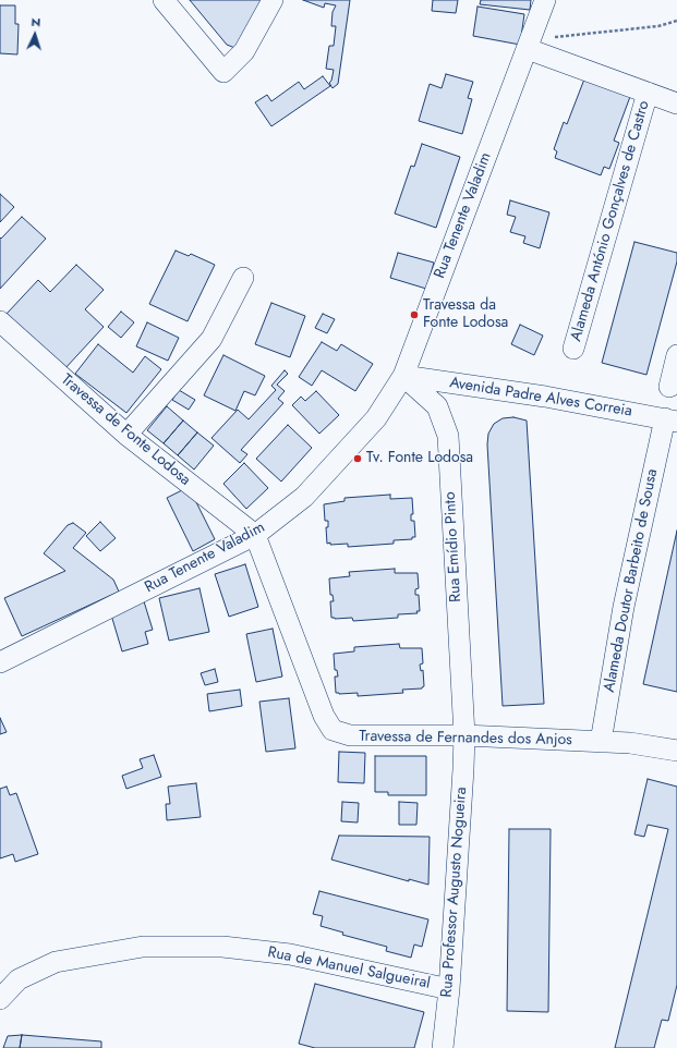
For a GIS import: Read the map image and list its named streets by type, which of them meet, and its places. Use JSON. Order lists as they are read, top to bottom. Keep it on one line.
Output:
{"streets":{"street":["Rua Tenente Valadim","Alameda António Gonçalves de Castro","Avenida Padre Alves Correia","Travessa de Fonte Lodosa","Rua Emídio Pinto","Alameda Doutor Barbeito de Sousa","Travessa de Fernandes dos Anjos","Rua Professor Augusto Nogueira","Rua de Manuel Salgueiral"]},"crossings":[["Rua Tenente Valadim","Avenida Padre Alves Correia"],["Rua Tenente Valadim","Travessa de Fonte Lodosa"],["Rua Tenente Valadim","Rua Emídio Pinto"],["Rua Tenente Valadim","Travessa de Fernandes dos Anjos"],["Avenida Padre Alves Correia","Rua Emídio Pinto"],["Avenida Padre Alves Correia","Alameda Doutor Barbeito de Sousa"],["Travessa de Fonte Lodosa","Travessa de Fernandes dos Anjos"],["Rua Emídio Pinto","Travessa de Fernandes dos Anjos"],["Rua Emídio Pinto","Rua Professor Augusto Nogueira"],["Alameda Doutor Barbeito de Sousa","Travessa de Fernandes dos Anjos"],["Travessa de Fernandes dos Anjos","Rua Professor Augusto Nogueira"],["Rua Professor Augusto Nogueira","Rua de Manuel Salgueiral"]],"places":["Travessa da Fonte Lodosa","Tv. Fonte Lodosa"],"north":"top"}
